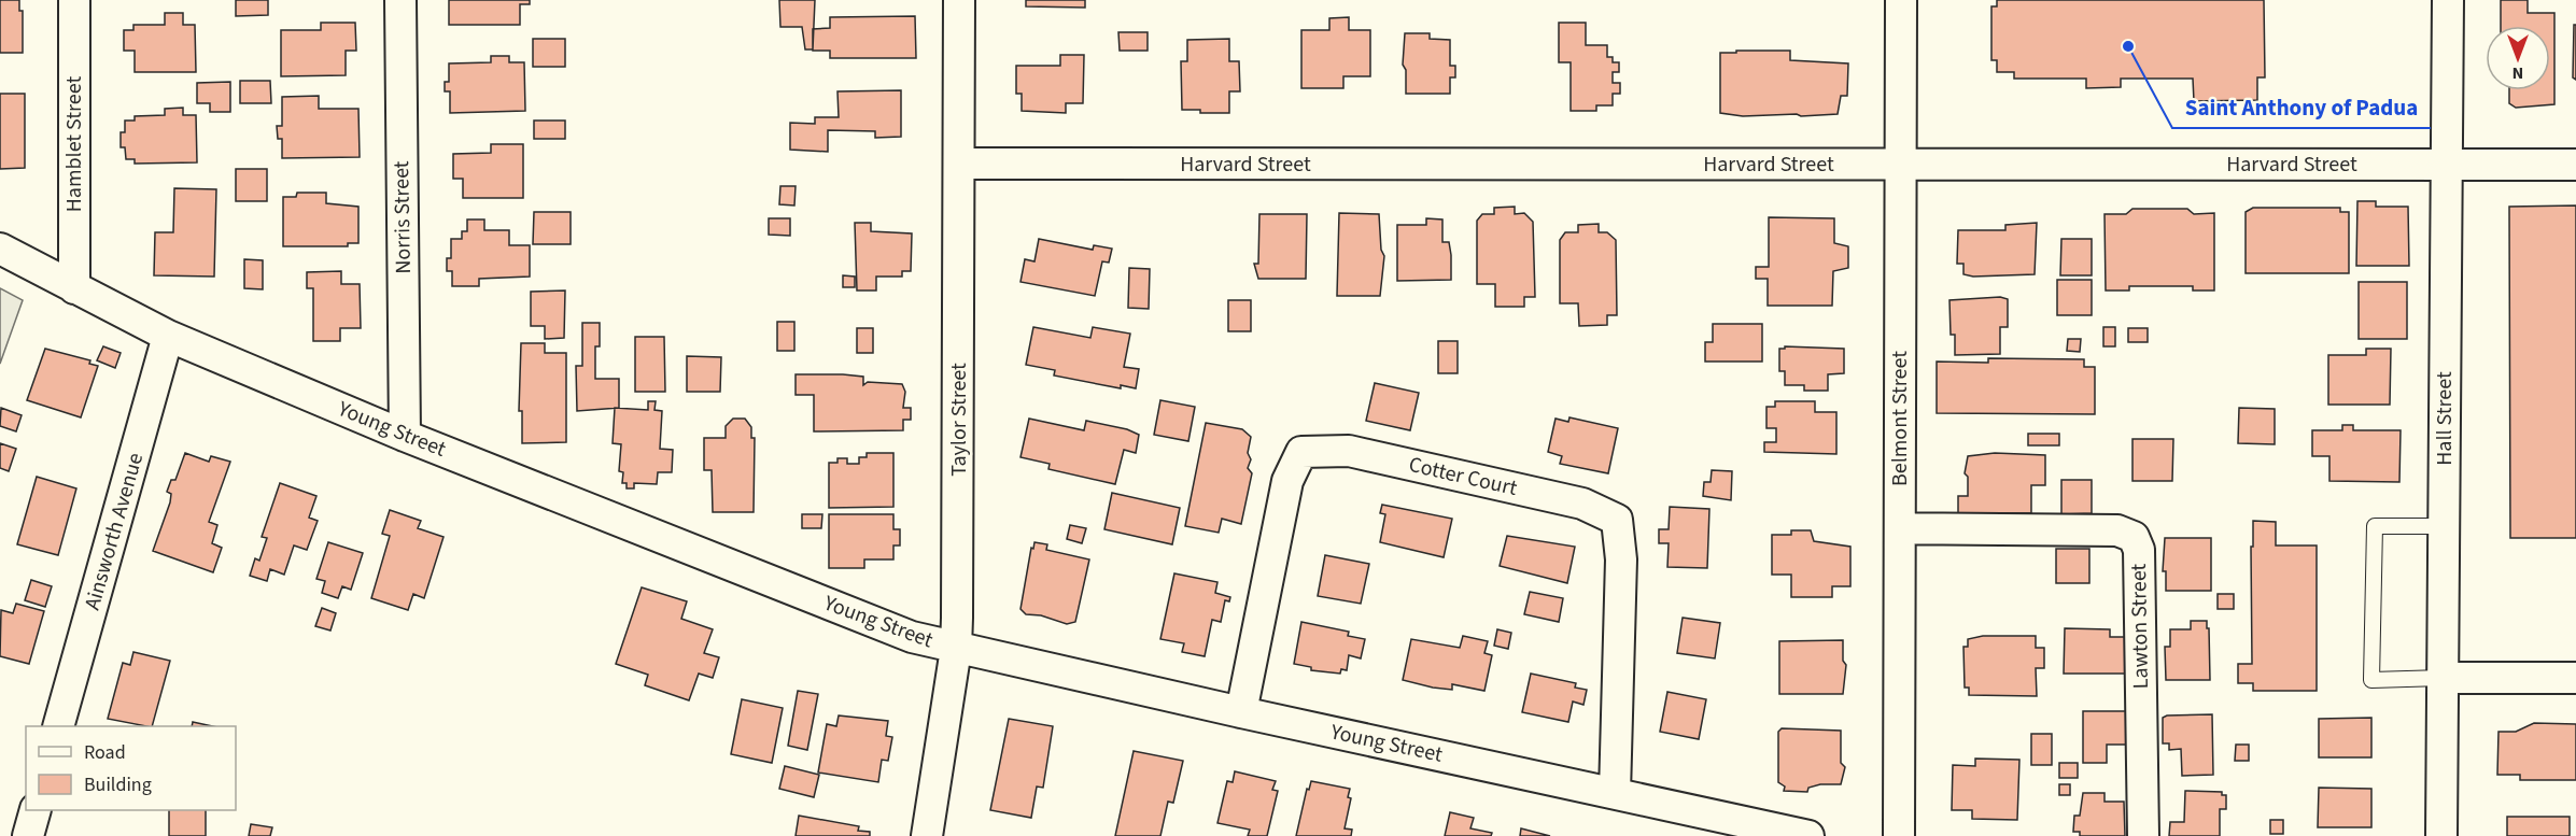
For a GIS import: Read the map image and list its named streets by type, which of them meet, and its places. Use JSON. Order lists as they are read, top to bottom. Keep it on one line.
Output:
{"streets":{"street":["Hamblet Street","Harvard Street","Norris Street","Belmont Street","Hall Street","Taylor Street","Young Street","Cotter Court","Ainsworth Avenue","Lawton Street"]},"crossings":[["Hamblet Street","Young Street"],["Harvard Street","Belmont Street"],["Harvard Street","Hall Street"],["Harvard Street","Taylor Street"],["Norris Street","Young Street"],["Belmont Street","Lawton Street"],["Taylor Street","Young Street"],["Young Street","Cotter Court"],["Young Street","Ainsworth Avenue"]],"places":["Saint Anthony of Padua"],"legend":["Road","Building"],"north":"bottom"}
